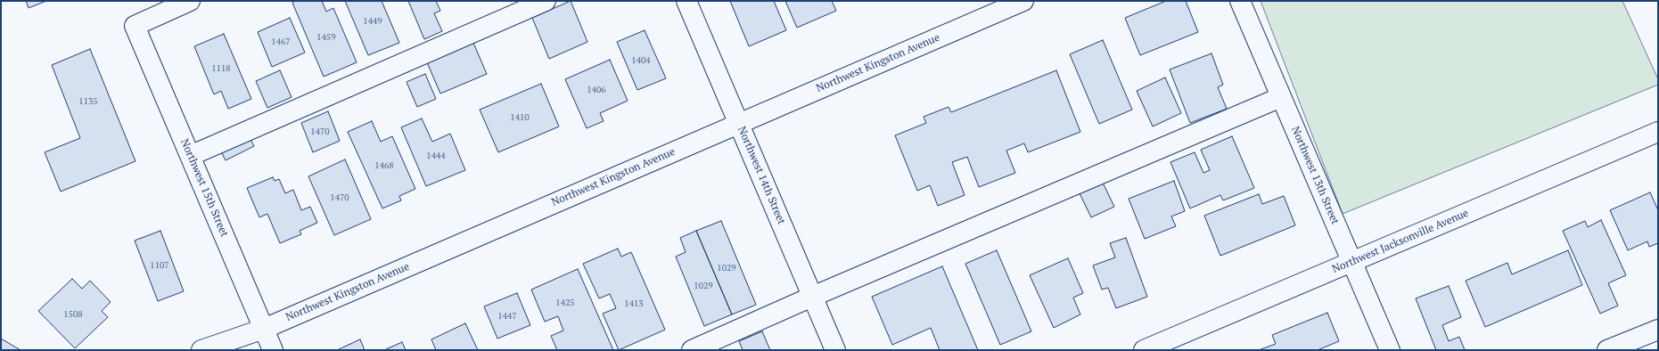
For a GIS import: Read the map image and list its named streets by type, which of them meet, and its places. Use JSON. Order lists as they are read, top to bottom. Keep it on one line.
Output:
{"streets":{"street":["Northwest Kingston Avenue","Northwest 14th Street","Northwest 13th Street","Northwest 15th Street","Northwest Jacksonville Avenue"]},"crossings":[["Northwest Kingston Avenue","Northwest 14th Street"],["Northwest Kingston Avenue","Northwest 15th Street"],["Northwest 13th Street","Northwest Jacksonville Avenue"]],"house_numbers":["1449","1459","1467","1404","1118","1406","1135","1410","1470","1444","1468","1470","1107","1029","1029","1425","1413","1508","1447"]}
